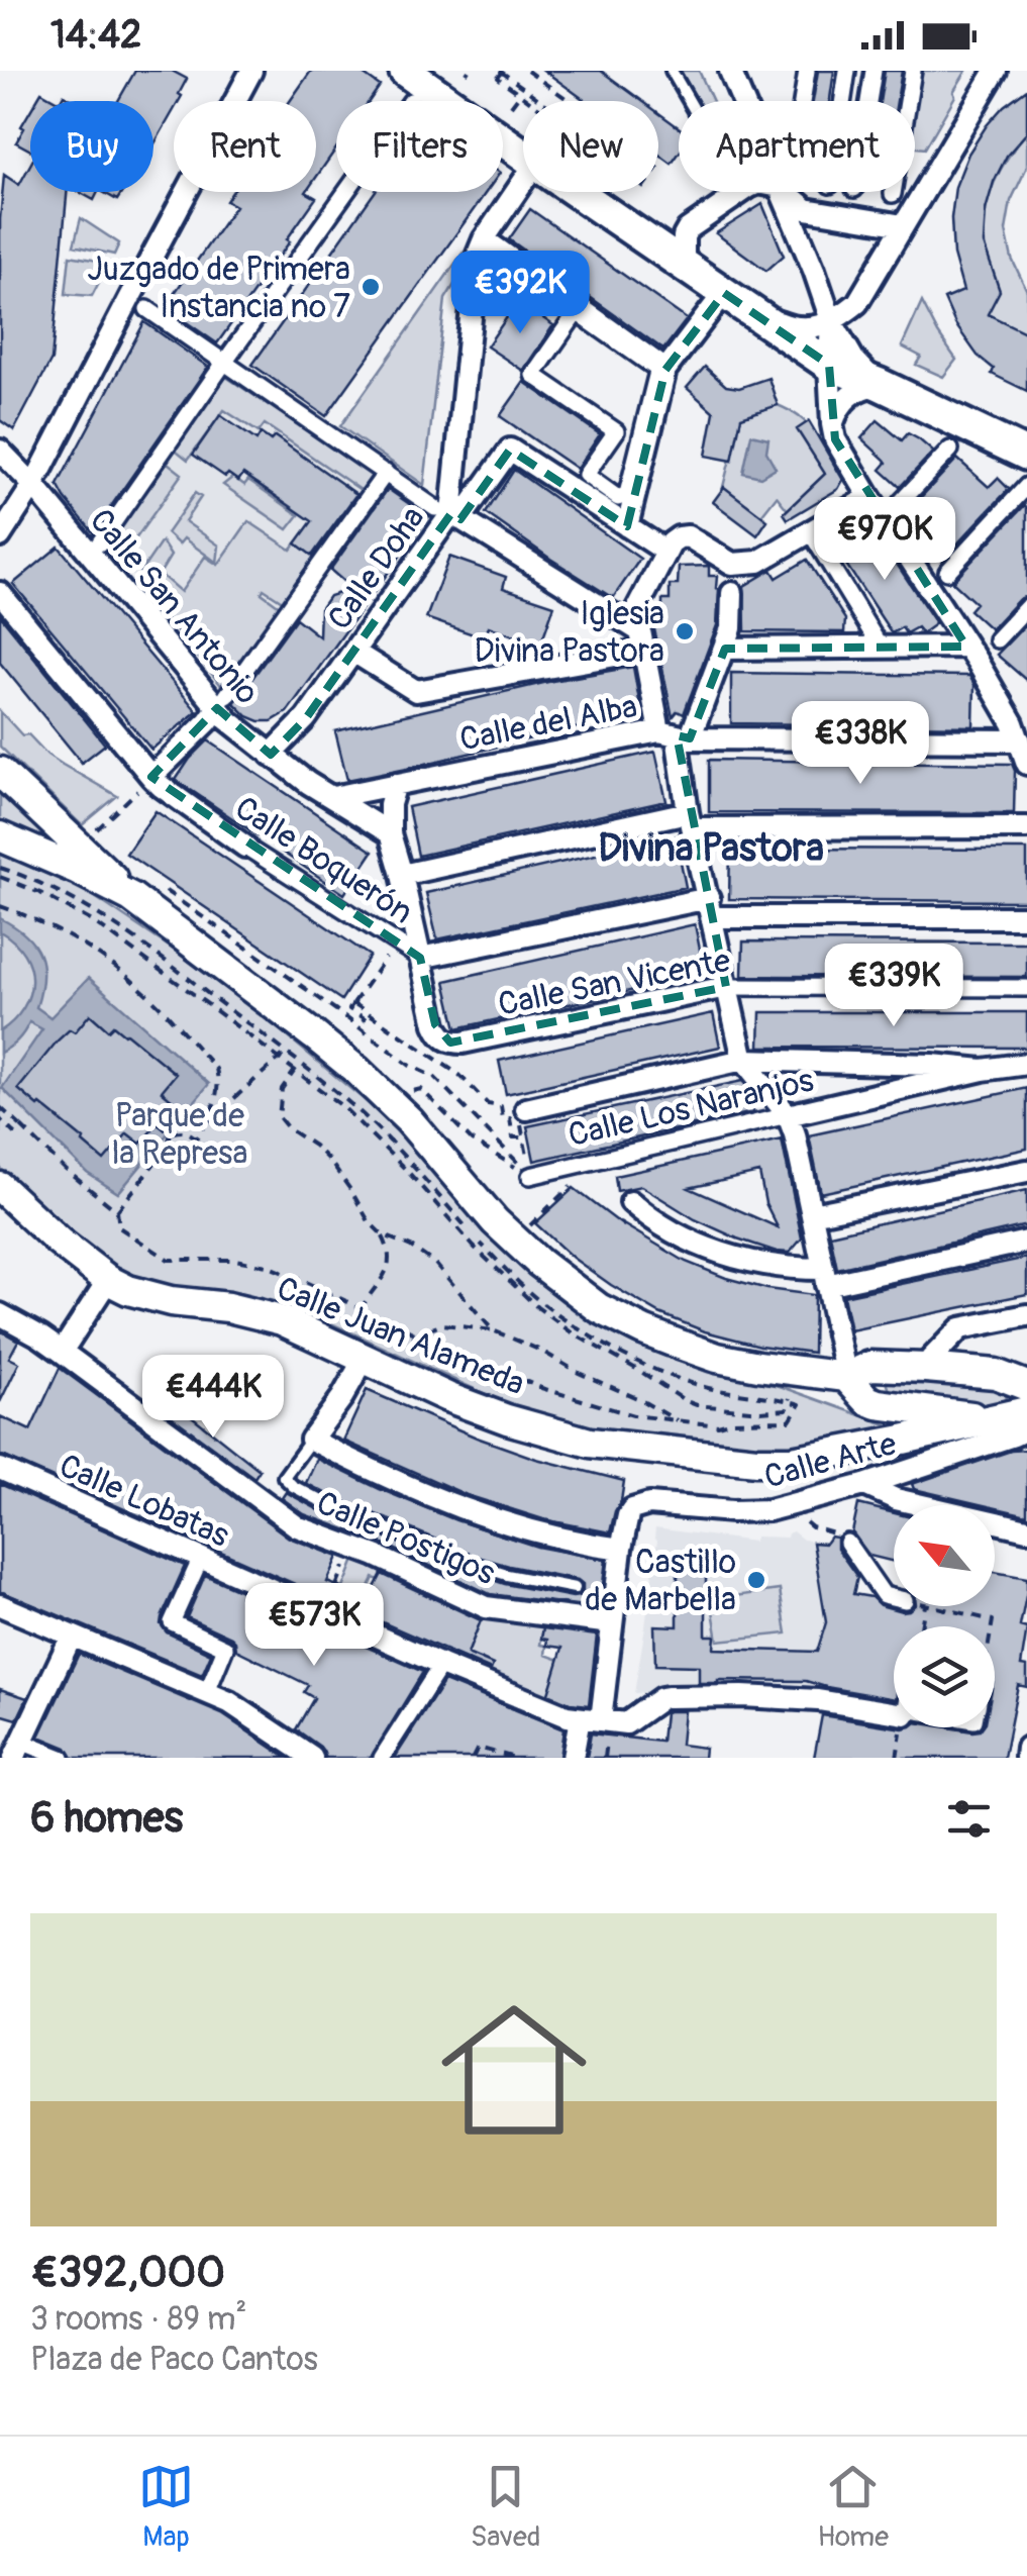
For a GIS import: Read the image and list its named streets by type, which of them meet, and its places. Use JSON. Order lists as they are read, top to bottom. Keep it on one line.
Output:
{"streets":{"street":["Calle Doha","Calle San Antonio","Calle del Alba","Calle Boquerón","Calle San Vicente","Calle Los Naranjos","Calle Juan Alameda","Calle Arte","Calle Lobatas","Calle Postigos"]},"crossings":[["Calle Doha","Calle San Antonio"],["Calle San Antonio","Calle del Alba"],["Calle Boquerón","Calle San Vicente"]],"districts":["Divina Pastora"],"parks":["Parque de la Represa"],"places":["Juzgado de Primera Instancia nº 7","Iglesia Divina Pastora","Castillo de Marbella"],"north":"top left","page":{"status":"14:42","chip":["Buy","Rent","Filters","New","Apartment"],"price":["€392K","€970K","€338K","€339K","€444K","€573K"],"heading":"6 homes","list":[{"name":"€392,000","note":"3 rooms · 89 m² · Plaza de Paco Cantos"}],"tabs":["Map","Saved","Home"]}}
